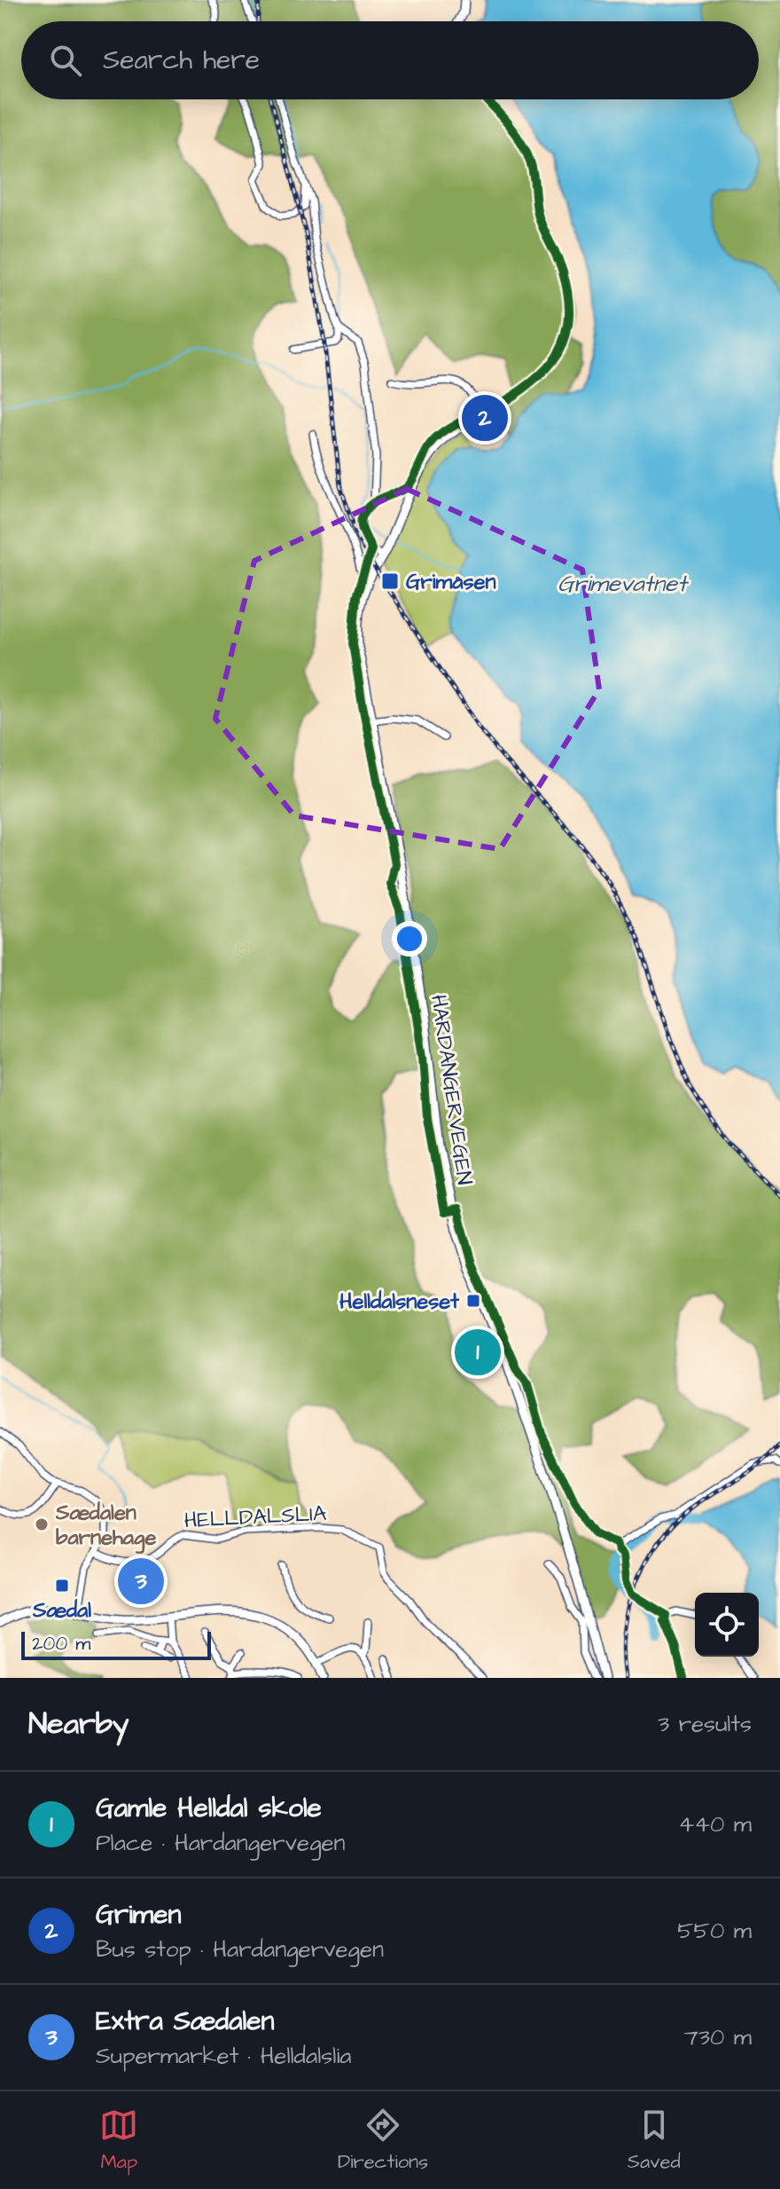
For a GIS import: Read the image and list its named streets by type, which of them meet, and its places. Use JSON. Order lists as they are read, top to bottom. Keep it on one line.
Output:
{"streets":{"main road":["HARDANGERVEGEN"],"street":["HELLDALSLIA"]},"water":["Grimevatnet"],"places":{"transit":["Grimåsen","Helldalsneset","Sædal"],"other":["Sædalen barnehage"]},"scale_bar":"200 m","page":{"search":"Search here","pins":["2","1","3"],"scale":"200 m","heading":["Nearby","3 results"],"list":[{"mark":"1","name":"Gamle Helldal skole","note":"Place · Hardangervegen","value":"440 m"},{"mark":"2","name":"Grimen","note":"Bus stop · Hardangervegen","value":"550 m"},{"mark":"3","name":"Extra Sædalen","note":"Supermarket · Helldalslia","value":"730 m"}],"nav":["Map","Directions","Saved"]}}
